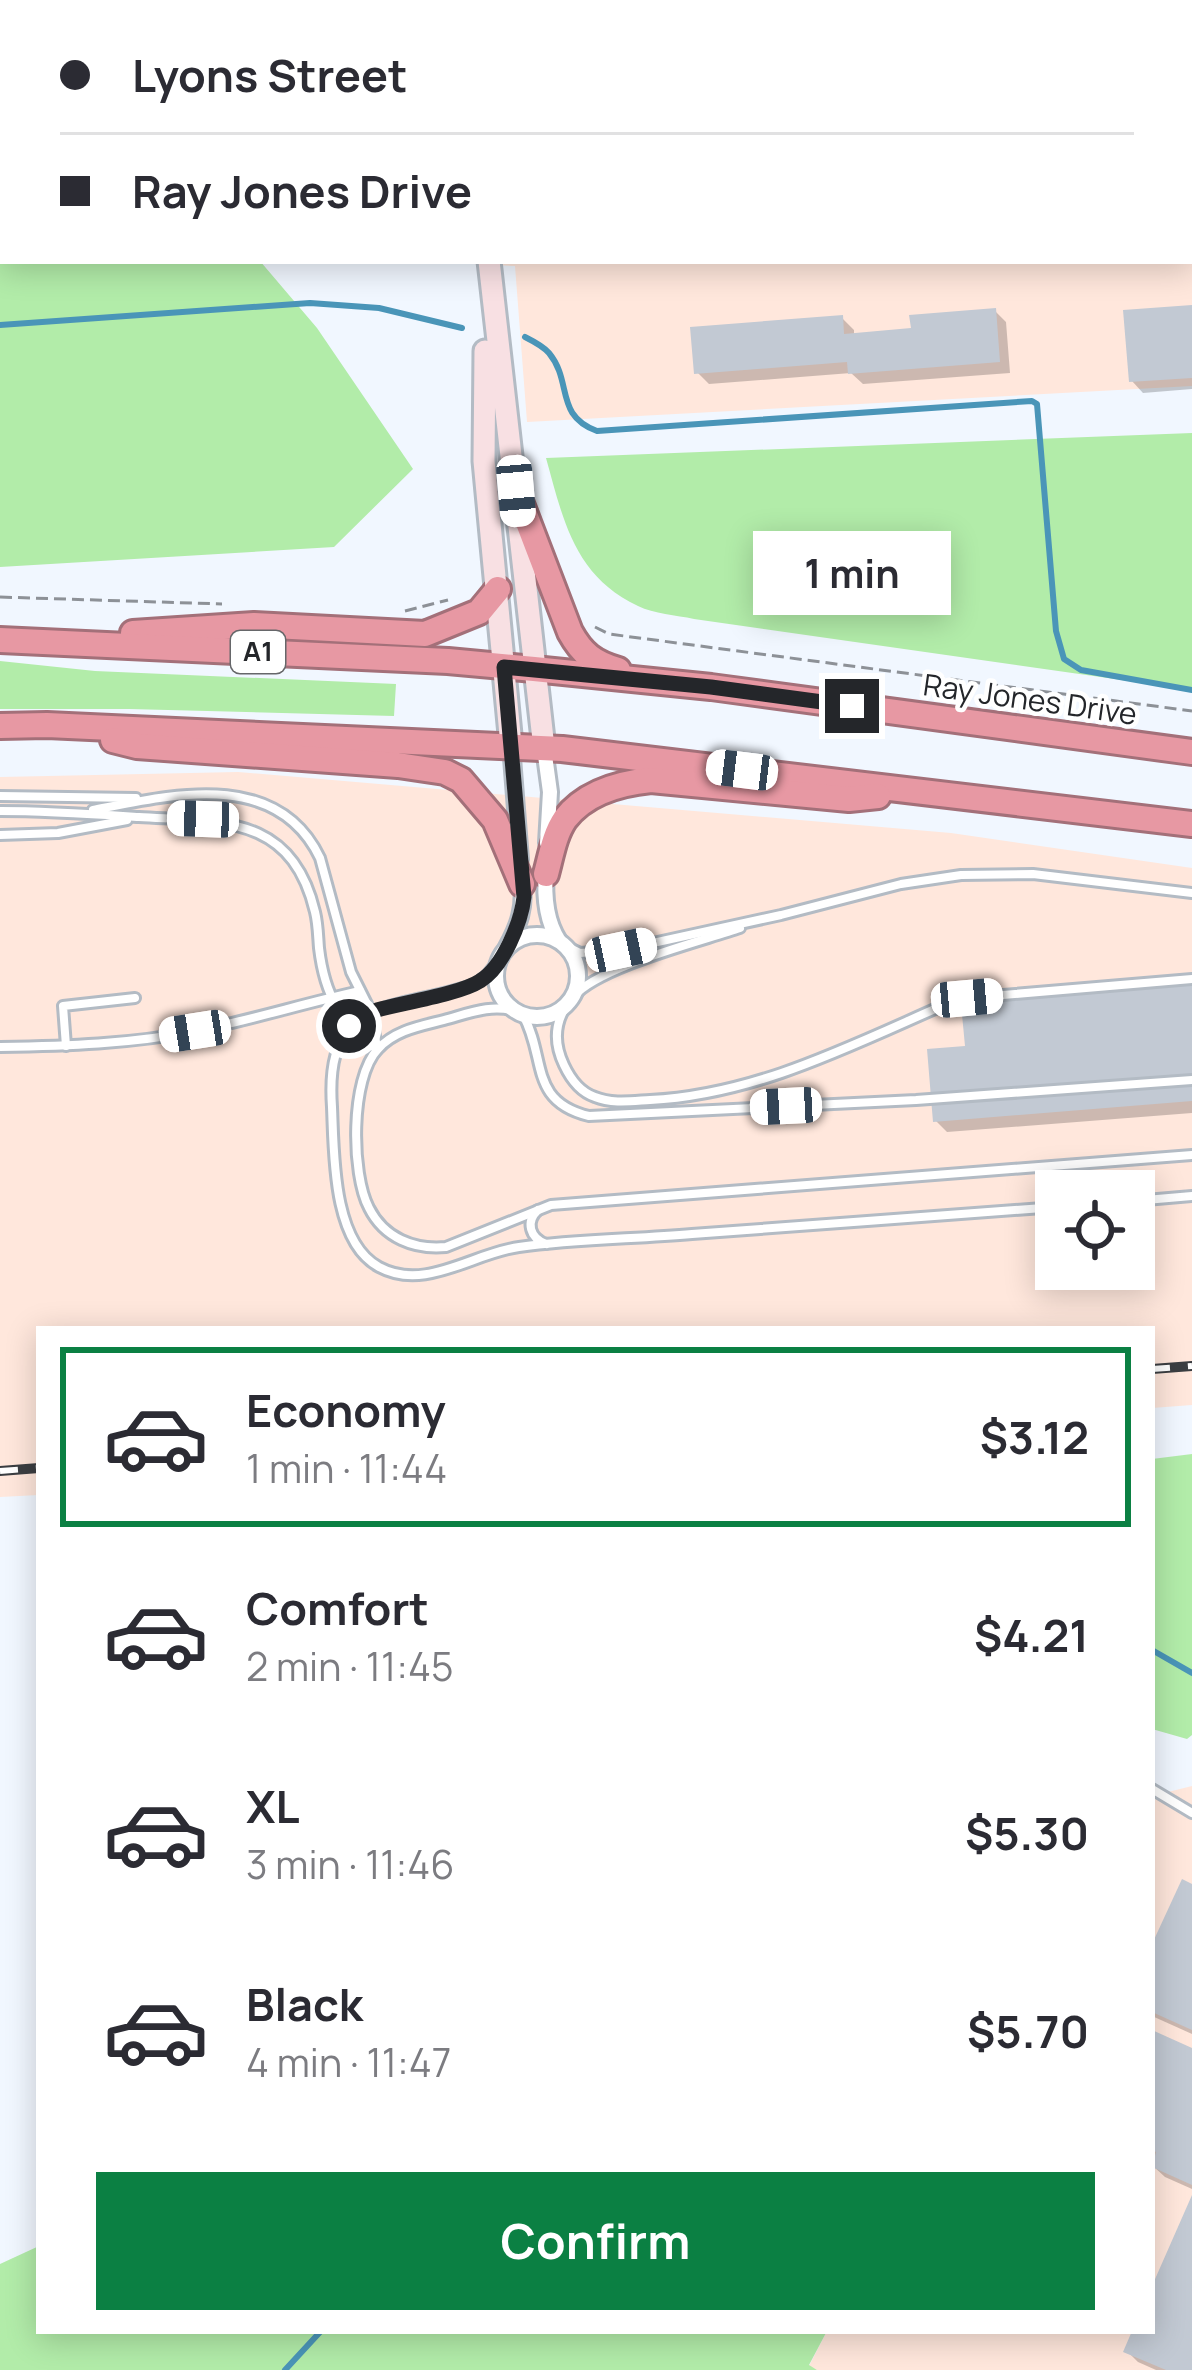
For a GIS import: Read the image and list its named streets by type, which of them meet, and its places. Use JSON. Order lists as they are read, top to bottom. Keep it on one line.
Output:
{"streets":{"highway":["A1","Ray Jones Drive"]},"page":{"banner":["Lyons Street","Ray Jones Drive"],"bubble":"1 min","list":[{"name":"Economy","note":"1 min · 11:44","value":"$3.12"},{"name":"Comfort","note":"2 min · 11:45","value":"$4.21"},{"name":"XL","note":"3 min · 11:46","value":"$5.30"},{"name":"Black","note":"4 min · 11:47","value":"$5.70"}],"buttons":"Confirm"}}
